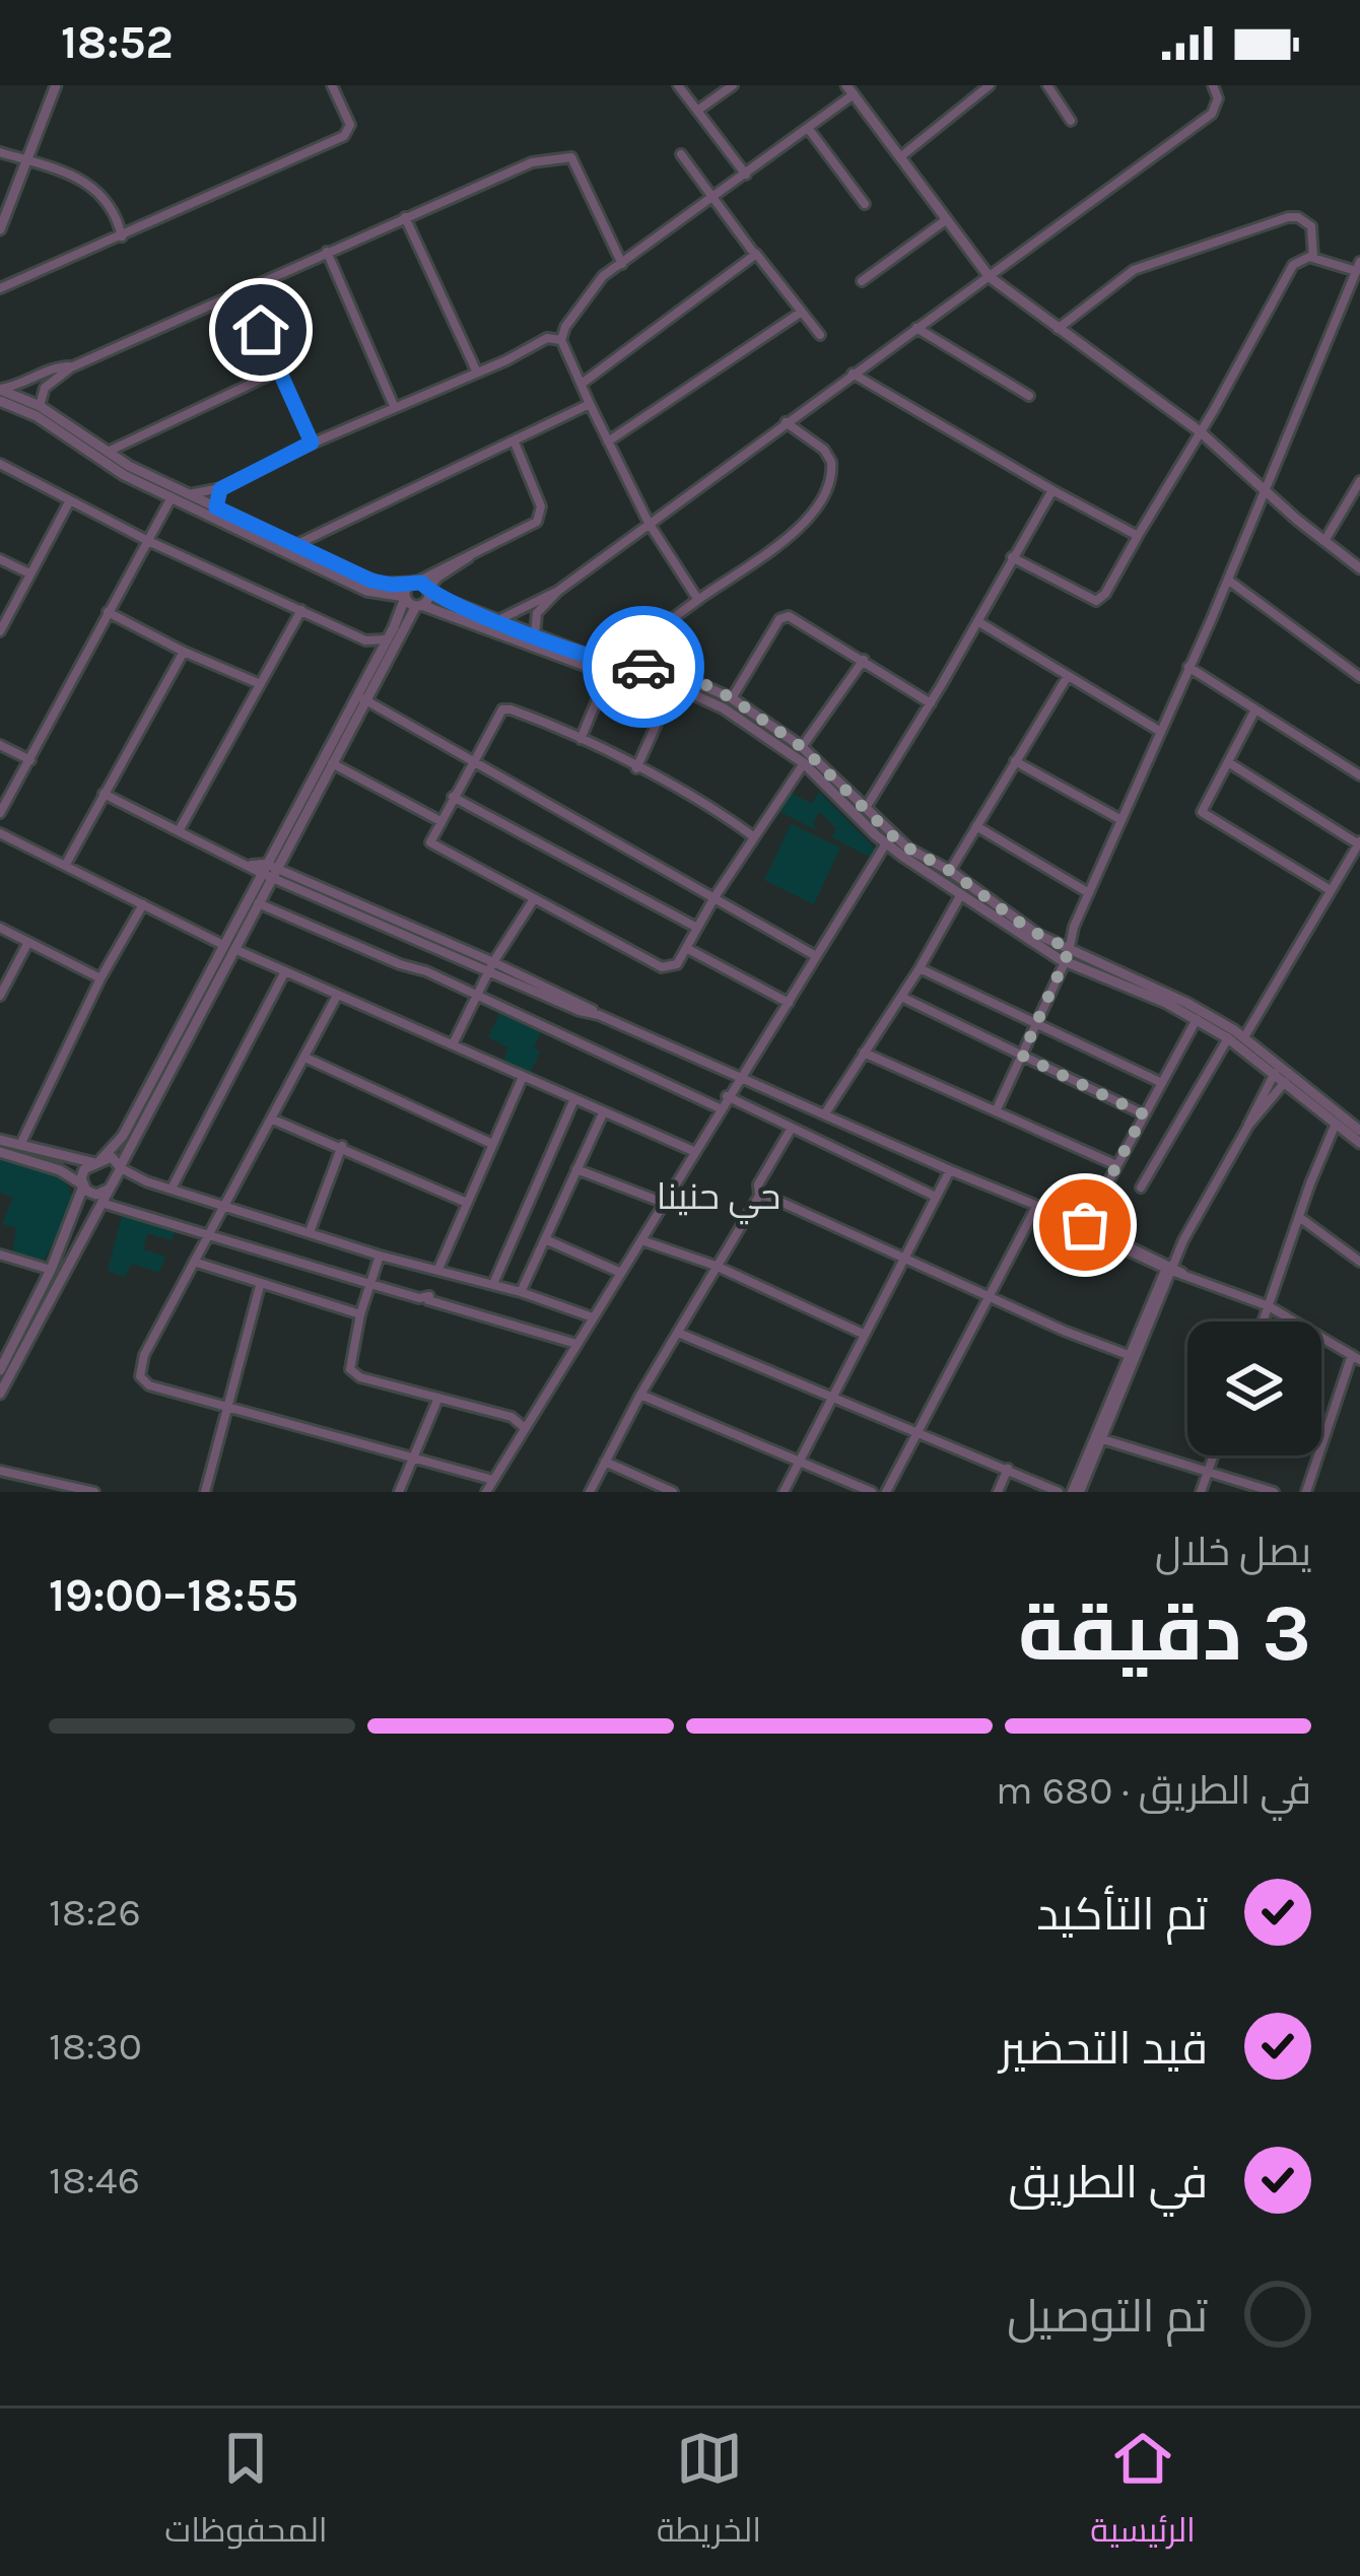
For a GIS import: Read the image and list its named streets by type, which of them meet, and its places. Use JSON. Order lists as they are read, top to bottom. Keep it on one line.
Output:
{"districts":["حي حنينا"],"page":{"status":"18:52","heading":["3 دقيقة","يصل خلال","18:55–19:00"],"bar":"في الطريق · 680 m","list":[["تم التأكيد","18:26"],["قيد التحضير","18:30"],["في الطريق","18:46"],"تم التوصيل"],"tabs":["الرئيسية","الخريطة","المحفوظات"]}}
